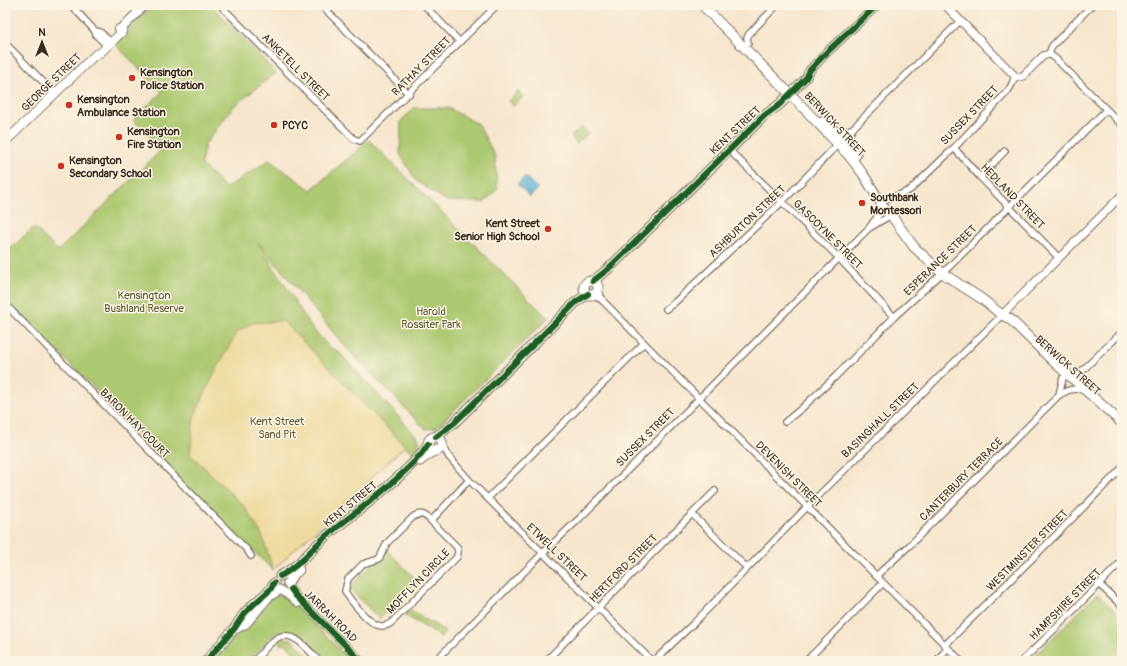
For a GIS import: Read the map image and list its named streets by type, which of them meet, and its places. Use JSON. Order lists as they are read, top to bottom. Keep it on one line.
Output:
{"streets":{"main road":["GEORGE STREET","BERWICK STREET","KENT STREET"],"street":["RATHAY STREET","ANKETELL STREET","SUSSEX STREET","HEDLAND STREET","ASHBURTON STREET","GASCOYNE STREET","ESPERANCE STREET","BASINGHALL STREET","BARON HAY COURT","DEVENISH STREET","CANTERBURY TERRACE","WESTMINSTER STREET","ETWELL STREET","HERTFORD STREET","MOFFLYN CIRCLE","HAMPSHIRE STREET","JARRAH ROAD"]},"crossings":[["RATHAY STREET","ANKETELL STREET"],["SUSSEX STREET","BERWICK STREET"],["SUSSEX STREET","HEDLAND STREET"],["SUSSEX STREET","GASCOYNE STREET"],["SUSSEX STREET","DEVENISH STREET"],["SUSSEX STREET","ETWELL STREET"],["BERWICK STREET","KENT STREET"],["BERWICK STREET","ASHBURTON STREET"],["BERWICK STREET","ESPERANCE STREET"],["BERWICK STREET","BASINGHALL STREET"],["BERWICK STREET","CANTERBURY TERRACE"],["KENT STREET","GASCOYNE STREET"],["KENT STREET","DEVENISH STREET"],["KENT STREET","ETWELL STREET"],["KENT STREET","JARRAH ROAD"],["HEDLAND STREET","ESPERANCE STREET"],["HEDLAND STREET","BASINGHALL STREET"],["ASHBURTON STREET","GASCOYNE STREET"],["GASCOYNE STREET","ESPERANCE STREET"],["BASINGHALL STREET","DEVENISH STREET"],["BASINGHALL STREET","ETWELL STREET"],["DEVENISH STREET","CANTERBURY TERRACE"],["DEVENISH STREET","WESTMINSTER STREET"],["ETWELL STREET","HERTFORD STREET"]],"parks":["Kensington Bushland Reserve","Harold Rossiter Park","Kent Street Sand Pit"],"places":["Kensington Police Station","Kensington Ambulance Station","PCYC","Kensington Fire Station","Kensington Secondary School","Southbank Montessori","Kent Street Senior High School"],"north":"top"}
